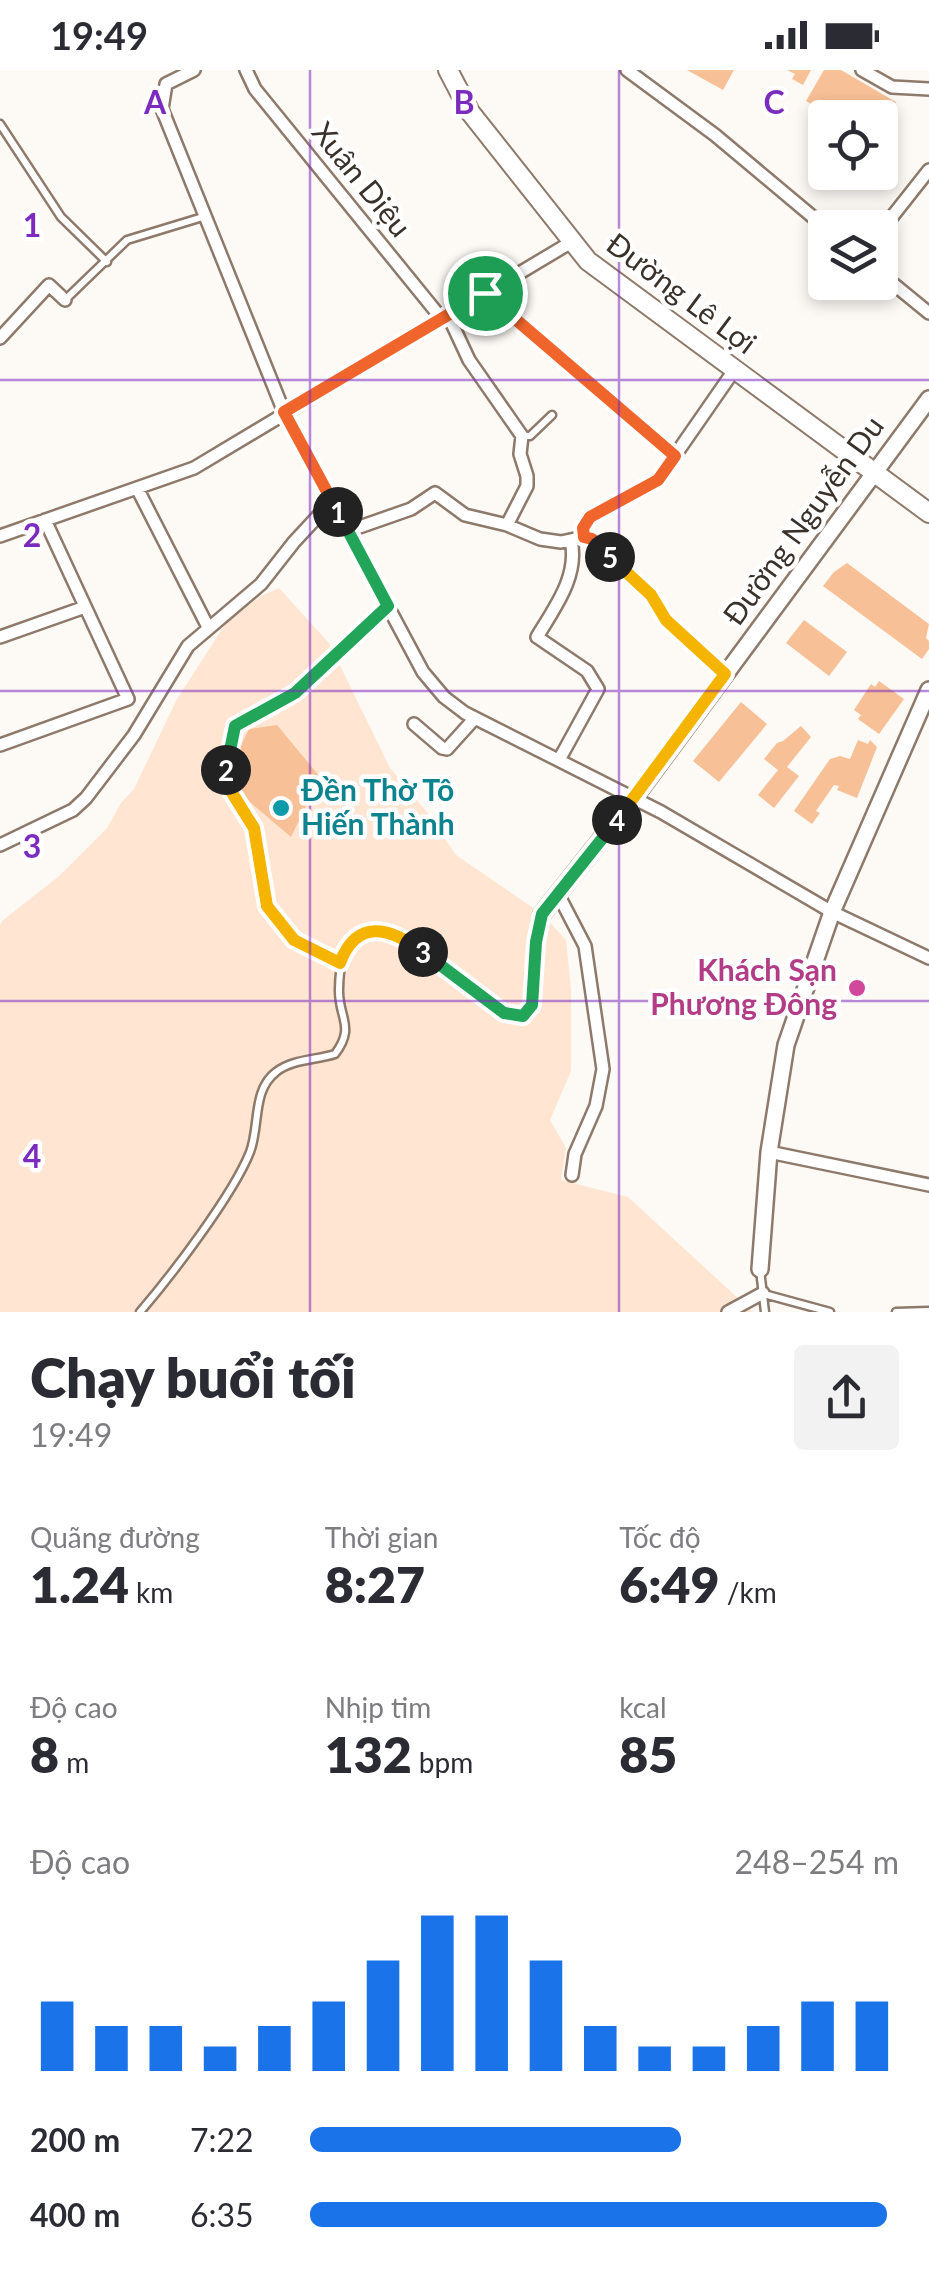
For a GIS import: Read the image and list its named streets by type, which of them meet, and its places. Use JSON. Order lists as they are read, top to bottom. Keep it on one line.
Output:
{"streets":{"main road":["Đường Lê Lợi"],"street":["Xuân Diệu","Đường Nguyễn Du"]},"crossings":[["Đường Lê Lợi","Đường Nguyễn Du"]],"places":["Đền Thờ Tô Hiến Thành","Khách Sạn Phương Đông"],"page":{"status":"19:49","pins":["1","5","2","4","3"],"heading":["Chạy buổi tối","19:49"],"stats":[["Quãng đường","1.24 km"],["Thời gian","8:27"],["Tốc độ","6:49 /km"],["Độ cao","8 m"],["Nhịp tim","132 bpm"],["kcal","85"]],"chart":["Độ cao","248–254 m"],"list":[{"name":"200 m","note":"7:22"},{"name":"400 m","note":"6:35"}]},"grid":{"columns":["A","B","C"],"rows":["1","2","3","4"]}}
